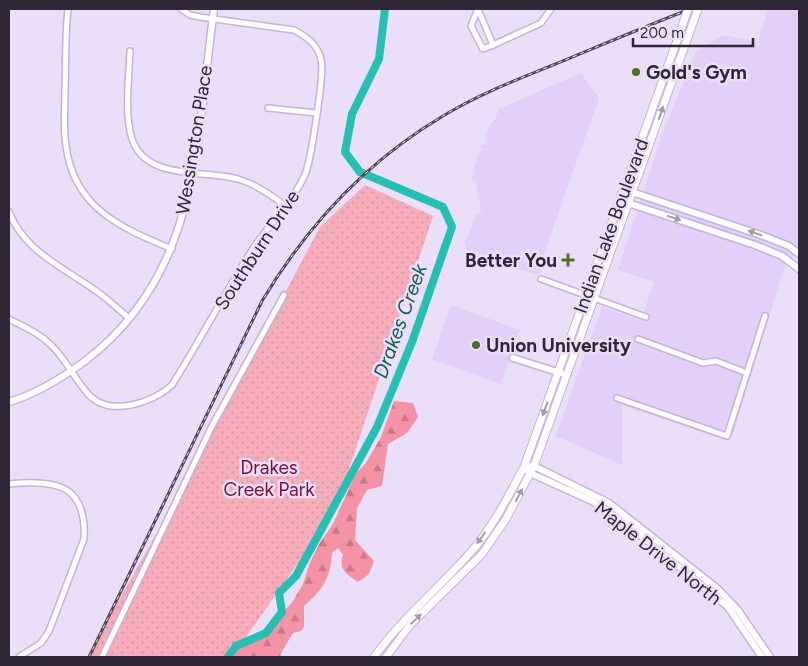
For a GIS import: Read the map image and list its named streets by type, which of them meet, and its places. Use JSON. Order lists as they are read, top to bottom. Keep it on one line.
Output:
{"streets":{"main road":["Indian Lake Boulevard"],"street":["Wessington Place","Southburn Drive","Maple Drive North"]},"crossings":[["Wessington Place","Southburn Drive"],["Indian Lake Boulevard","Maple Drive North"]],"water":["Drakes Creek"],"parks":["Drakes Creek Park"],"places":{"other":["Gold's Gym","Union University"],"health":["Better You"]},"scale_bar":"200 m"}
